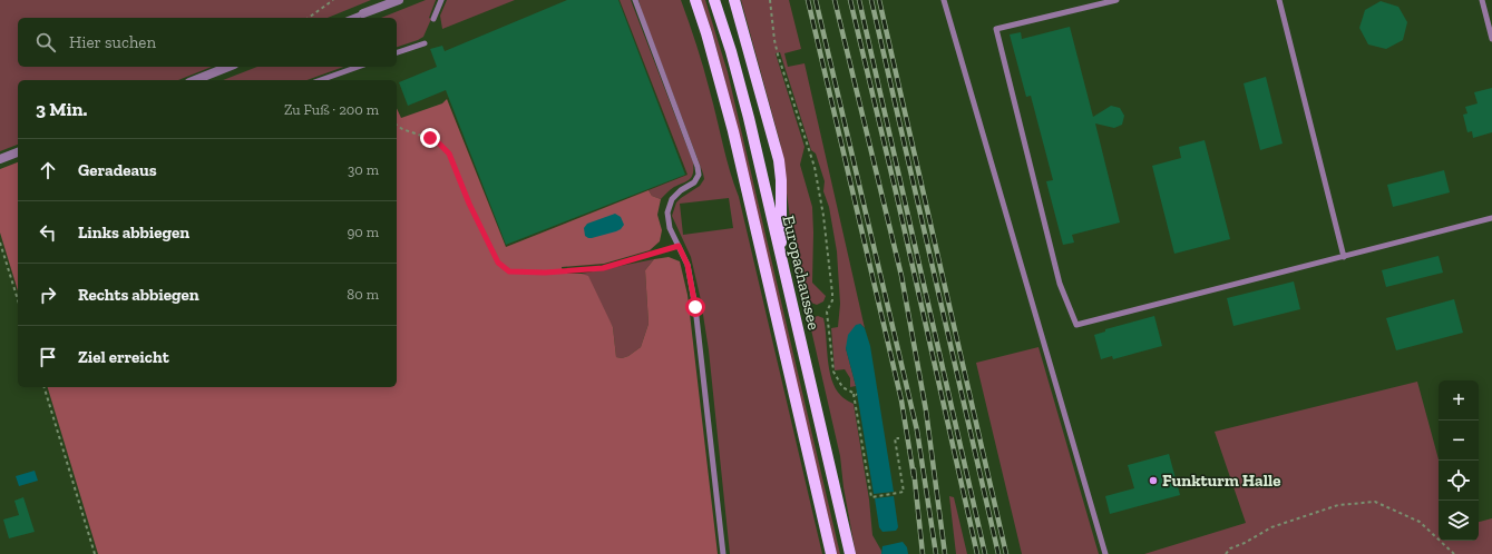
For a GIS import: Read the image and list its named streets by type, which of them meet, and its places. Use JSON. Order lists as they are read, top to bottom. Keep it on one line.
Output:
{"streets":{"main road":["Europachaussee"]},"places":["Funkturm Halle"],"page":{"search":"Hier suchen","heading":["3 Min.","Zu Fuß · 200 m"],"list":[["Geradeaus","30 m"],["Links abbiegen","90 m"],["Rechts abbiegen","80 m"],"Ziel erreicht"],"map_buttons":["+","−"]}}
